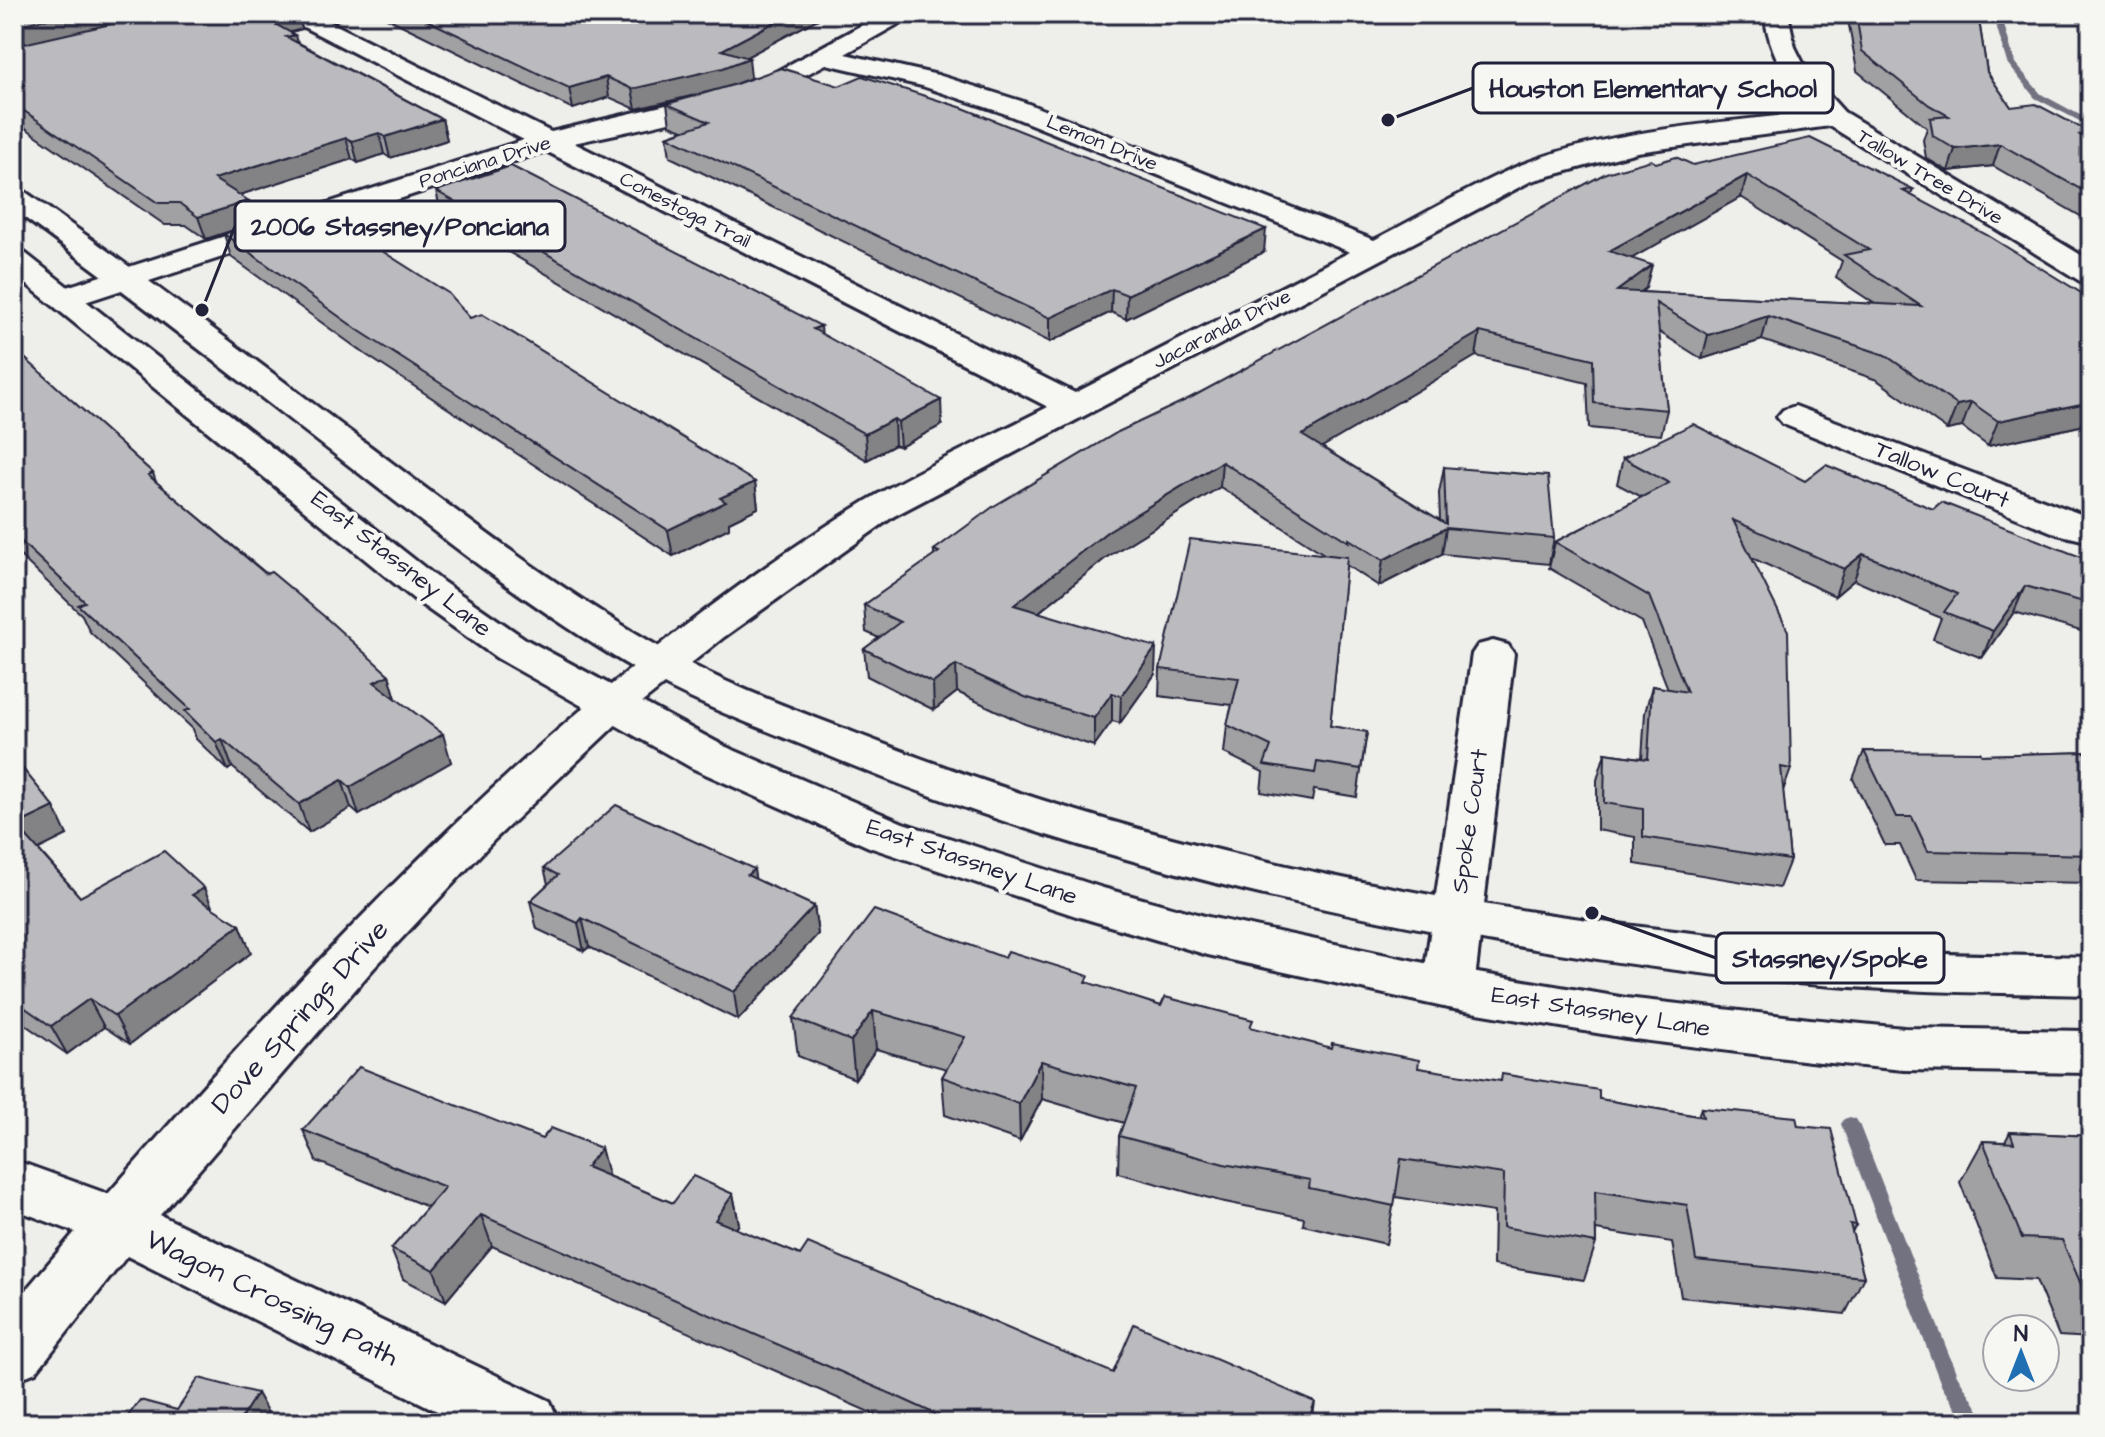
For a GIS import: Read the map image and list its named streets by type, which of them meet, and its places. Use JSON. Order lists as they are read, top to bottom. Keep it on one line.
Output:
{"streets":{"street":["Lemon Drive","Ponciana Drive","Tallow Tree Drive","Conestoga Trail","Jacaranda Drive","Tallow Court","East Stassney Lane","Spoke Court","Dove Springs Drive","Wagon Crossing Path"]},"crossings":[["Lemon Drive","Ponciana Drive"],["Lemon Drive","Jacaranda Drive"],["Ponciana Drive","Conestoga Trail"],["Ponciana Drive","East Stassney Lane"],["Tallow Tree Drive","Jacaranda Drive"],["Conestoga Trail","Jacaranda Drive"],["Jacaranda Drive","Dove Springs Drive"],["East Stassney Lane","Spoke Court"],["East Stassney Lane","Dove Springs Drive"],["Dove Springs Drive","Wagon Crossing Path"]],"places":["Houston Elementary School","2006 Stassney/Ponciana","Stassney/Spoke"],"north":"top"}
